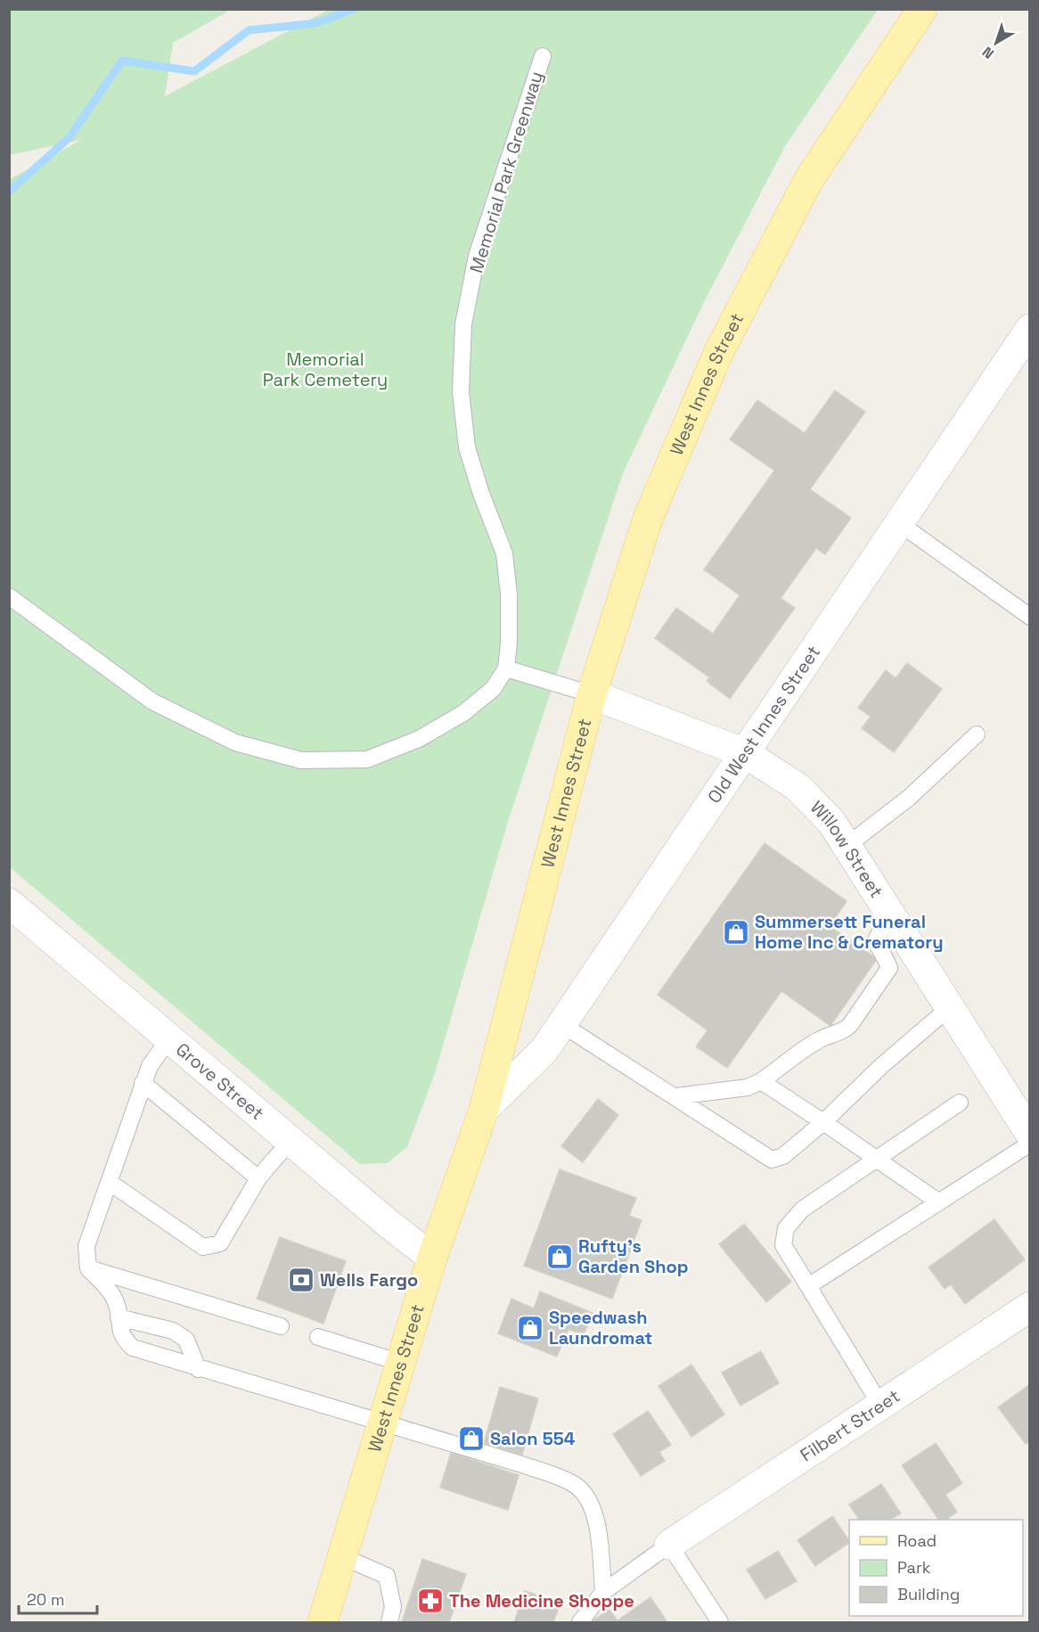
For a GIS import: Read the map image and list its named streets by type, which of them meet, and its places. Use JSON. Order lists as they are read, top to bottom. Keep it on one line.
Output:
{"streets":{"main road":["West Innes Street"],"street":["Old West Innes Street","Willow Street","Grove Street","Filbert Street"],"lane":["Memorial Park Greenway"]},"crossings":[["West Innes Street","Old West Innes Street"],["West Innes Street","Willow Street"],["West Innes Street","Grove Street"],["Old West Innes Street","Willow Street"]],"parks":["Memorial Park Cemetery"],"places":{"shop":["Summersett Funeral Home Inc & Crematory","Rufty's Garden Shop","Speedwash Laundromat","Salon 554"],"bank":["Wells Fargo"],"pharmacy":["The Medicine Shoppe"]},"legend":["Road","Park","Building"],"scale_bar":"20 m","north":"bottom left"}
